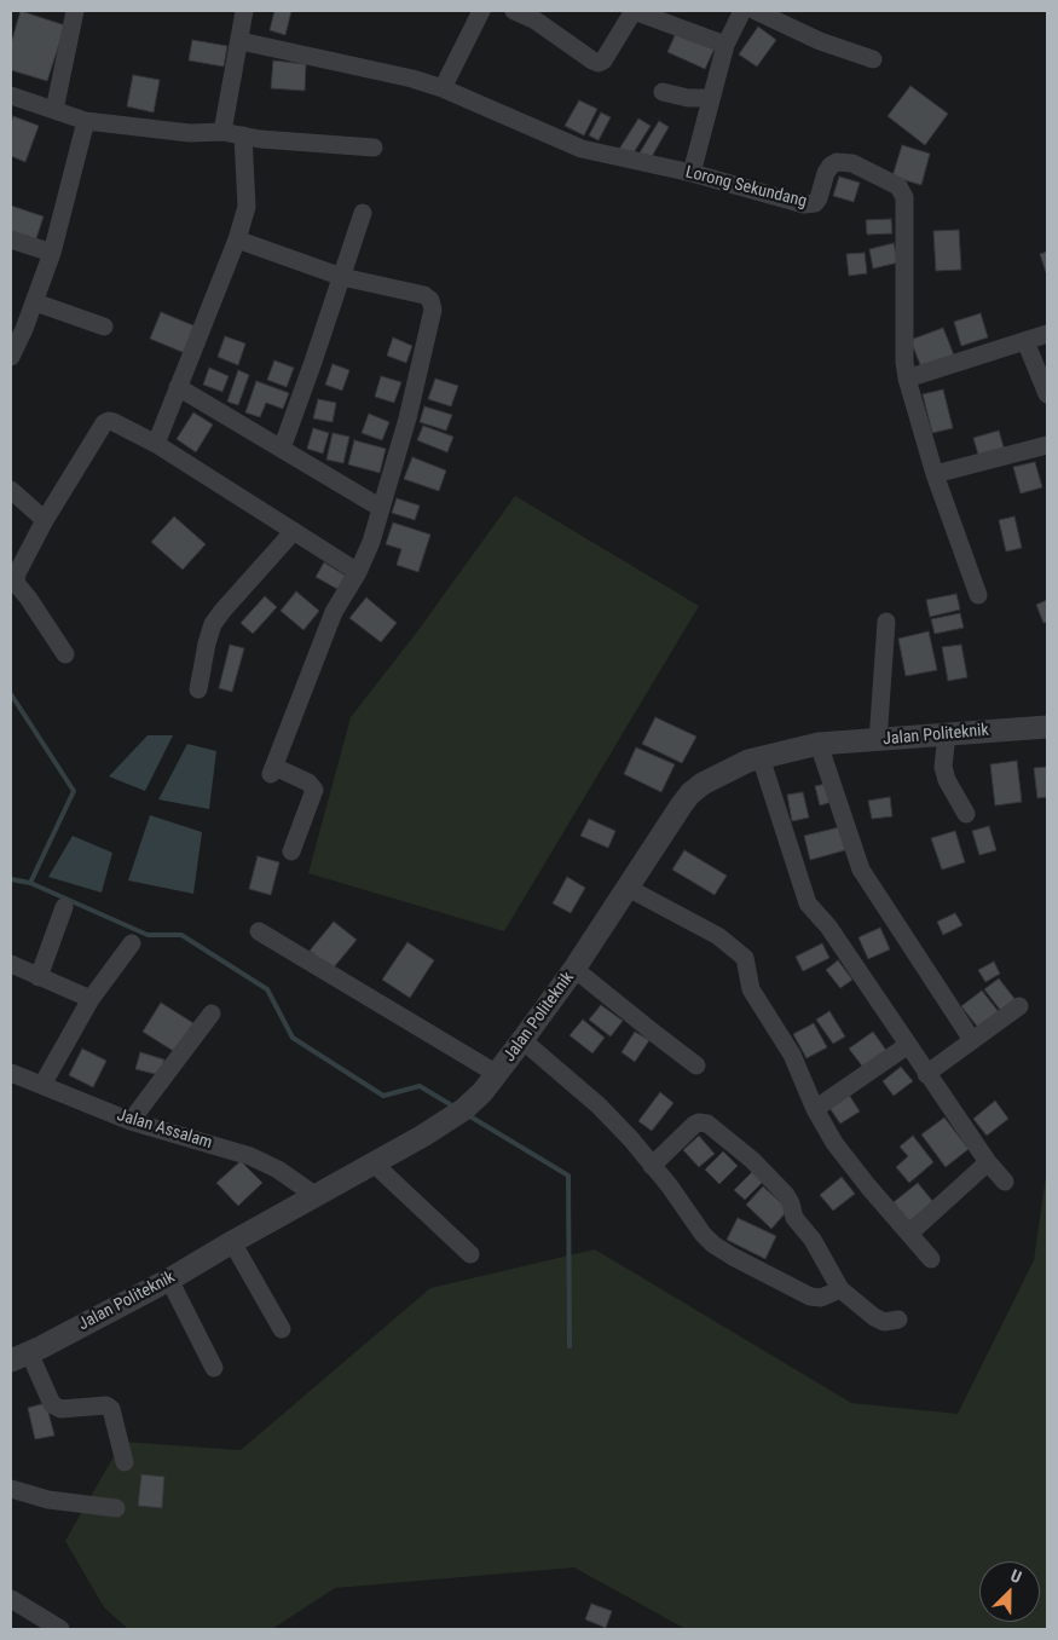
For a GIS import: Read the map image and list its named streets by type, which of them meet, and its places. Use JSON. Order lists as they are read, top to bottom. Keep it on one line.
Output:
{"streets":{"street":["Lorong Sekundang","Jalan Politeknik","Jalan Assalam"]},"crossings":[["Jalan Politeknik","Jalan Assalam"]],"north":"top right"}
